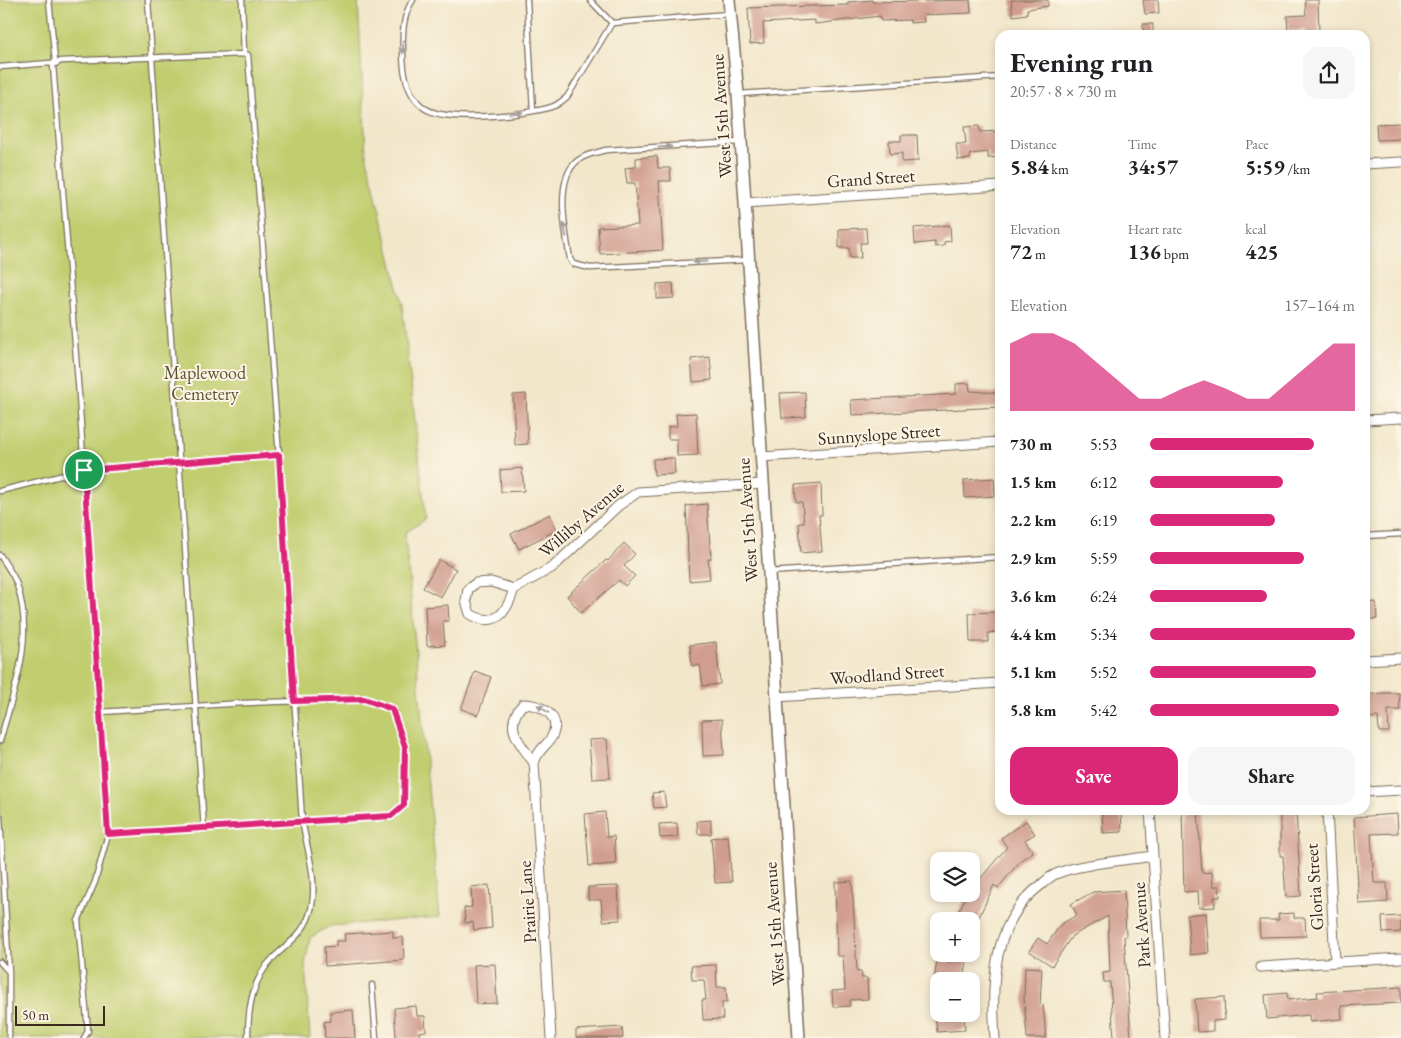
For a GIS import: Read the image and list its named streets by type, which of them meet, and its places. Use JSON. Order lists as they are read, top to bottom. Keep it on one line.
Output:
{"streets":{"street":["West 15th Avenue","Grand Street","Sunnyslope Street","Williby Avenue","Woodland Street","Gloria Street","Prairie Lane","Park Avenue"]},"crossings":[["West 15th Avenue","Grand Street"],["West 15th Avenue","Sunnyslope Street"],["West 15th Avenue","Williby Avenue"],["West 15th Avenue","Woodland Street"]],"parks":["Maplewood Cemetery"],"scale_bar":"50 m","page":{"heading":["Evening run","20:57 · 8 × 730 m"],"stats":[["Distance","5.84 km"],["Time","34:57"],["Pace","5:59 /km"],["Elevation","72 m"],["Heart rate","136 bpm"],["kcal","425"]],"chart":["Elevation","157–164 m"],"list":[{"name":"730 m","note":"5:53"},{"name":"1.5 km","note":"6:12"},{"name":"2.2 km","note":"6:19"},{"name":"2.9 km","note":"5:59"},{"name":"3.6 km","note":"6:24"},{"name":"4.4 km","note":"5:34"},{"name":"5.1 km","note":"5:52"},{"name":"5.8 km","note":"5:42"}],"buttons":["Save","Share"],"map_buttons":["+","−"],"scale":"50 m"}}
